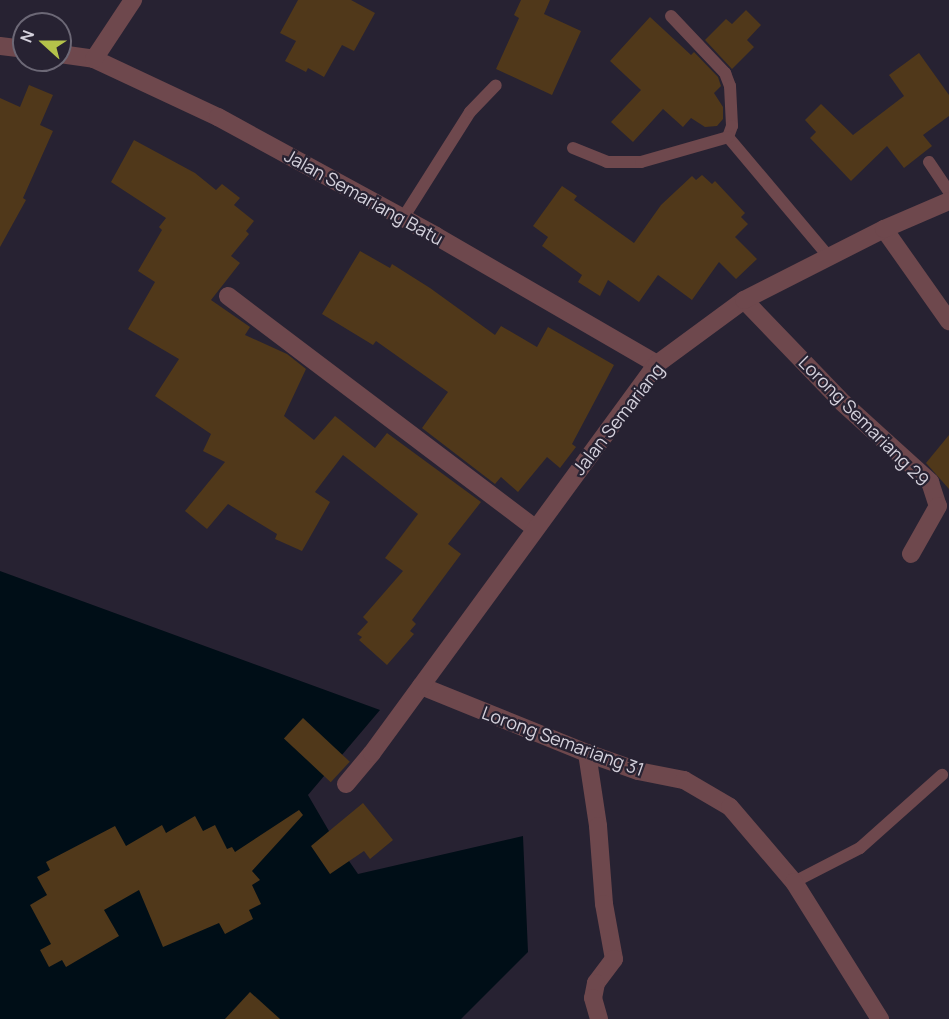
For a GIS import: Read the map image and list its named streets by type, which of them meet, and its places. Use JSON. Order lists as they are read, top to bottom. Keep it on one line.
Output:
{"streets":{"street":["Jalan Semariang Batu","Jalan Semariang","Lorong Semariang 29","Lorong Semariang 31"]},"crossings":[["Jalan Semariang Batu","Jalan Semariang"],["Jalan Semariang","Lorong Semariang 29"],["Jalan Semariang","Lorong Semariang 31"]],"north":"left"}
